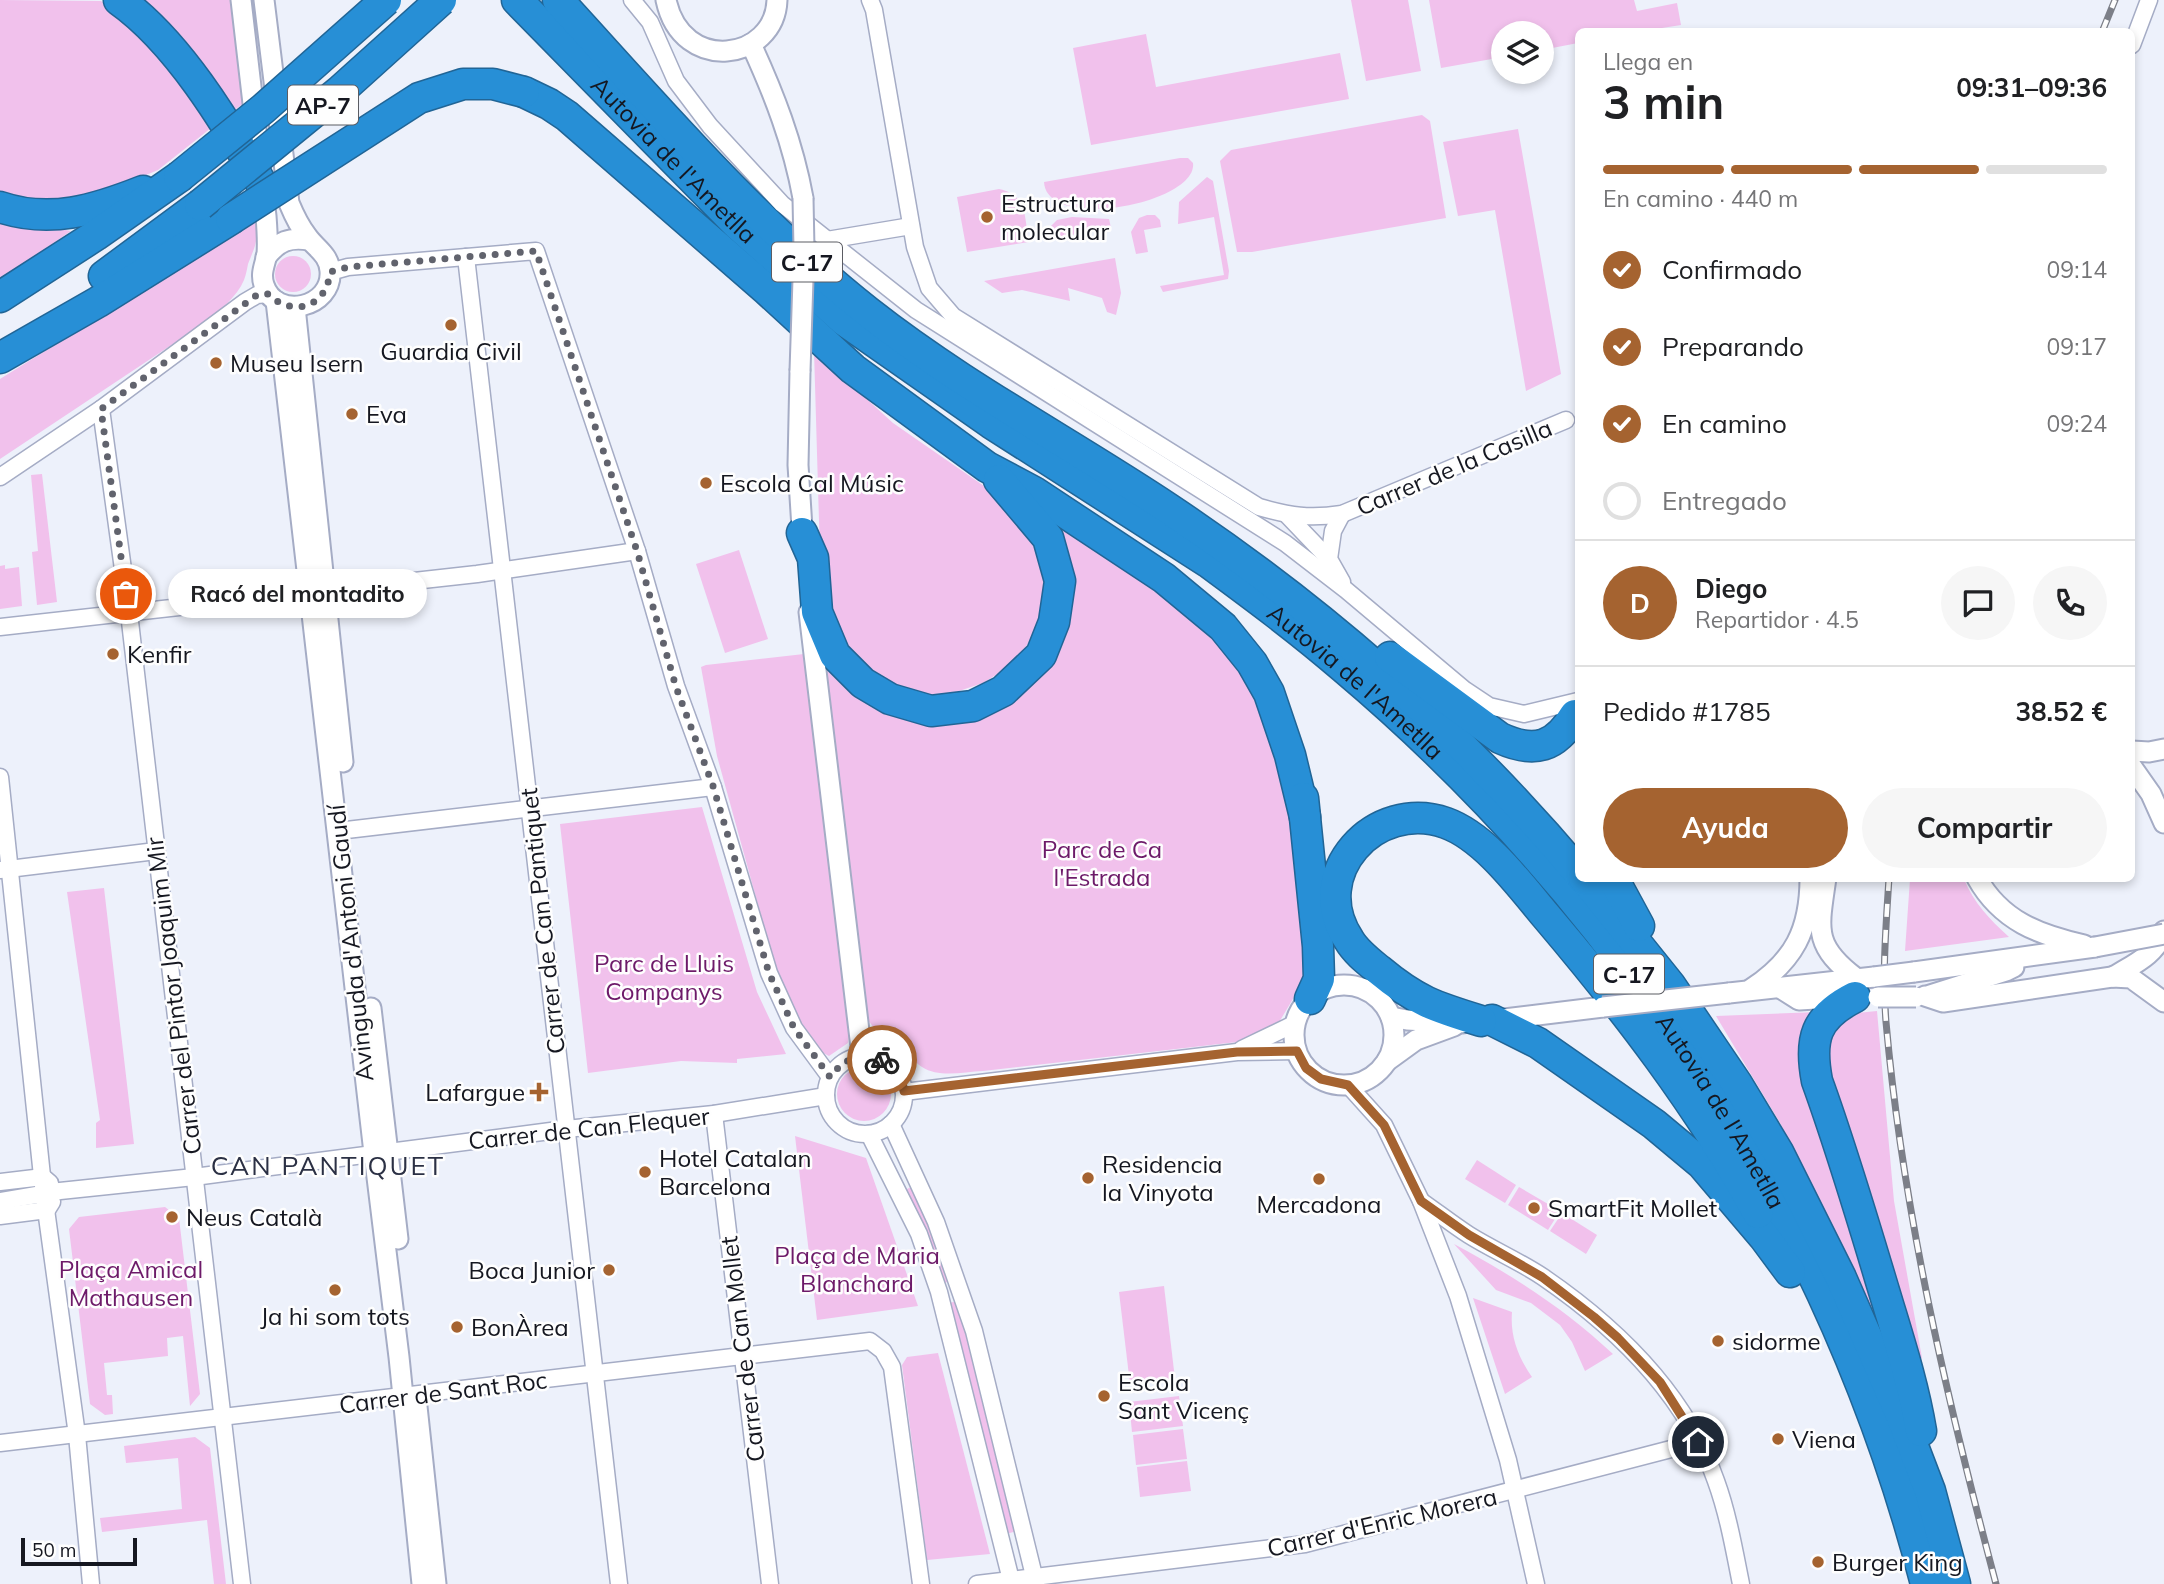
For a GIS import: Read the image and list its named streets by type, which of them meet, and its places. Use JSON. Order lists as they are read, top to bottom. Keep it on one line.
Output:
{"streets":{"highway":["AP-7","Autovia de l'Ametlla","C-17"],"street":["Carrer de la Casilla","Carrer de Can Pantiquet","Avinguda d'Antoni Gaudí","Carrer del Pintor Joaquim Mir","Carrer de Can Flequer","Carrer de Can Mollet","Carrer de Sant Roc","Carrer d'Enric Morera"]},"crossings":[["Carrer de Can Pantiquet","Carrer de Can Flequer"],["Carrer de Can Pantiquet","Carrer de Sant Roc"],["Avinguda d'Antoni Gaudí","Carrer de Can Flequer"],["Avinguda d'Antoni Gaudí","Carrer de Sant Roc"],["Carrer del Pintor Joaquim Mir","Carrer de Can Flequer"],["Carrer del Pintor Joaquim Mir","Carrer de Sant Roc"],["Carrer de Can Flequer","Carrer de Can Mollet"],["Carrer de Can Mollet","Carrer de Sant Roc"]],"districts":["CAN PANTIQUET"],"parks":["Parc de Ca l'Estrada","Parc de Lluis Companys","Plaça de Maria Blanchard","Plaça Amical Mathausen"],"places":{"other":["Estructura molecular","Guardia Civil","Museu Isern","Eva","Escola Cal Músic","Racó del montadito","Kenfir","Hotel Catalan Barcelona","Residencia la Vinyota","Mercadona","SmartFit Mollet","Neus Català","Boca Junior","Ja hi som tots","BonÀrea","sidorme","Escola Sant Vicenç","Viena","Burger King"],"health":["Lafargue"]},"scale_bar":"50 m","page":{"heading":["3 min","Llega en","09:31–09:36"],"panel":["Diego","Repartidor · 4.5","Pedido #1785","38.52 €"],"bar":"En camino · 440 m","list":[["Confirmado","09:14"],["Preparando","09:17"],["En camino","09:24"],"Entregado"],"round":"D","bubble":"Racó del montadito","buttons":["Ayuda","Compartir"],"scale":"50 m"}}
